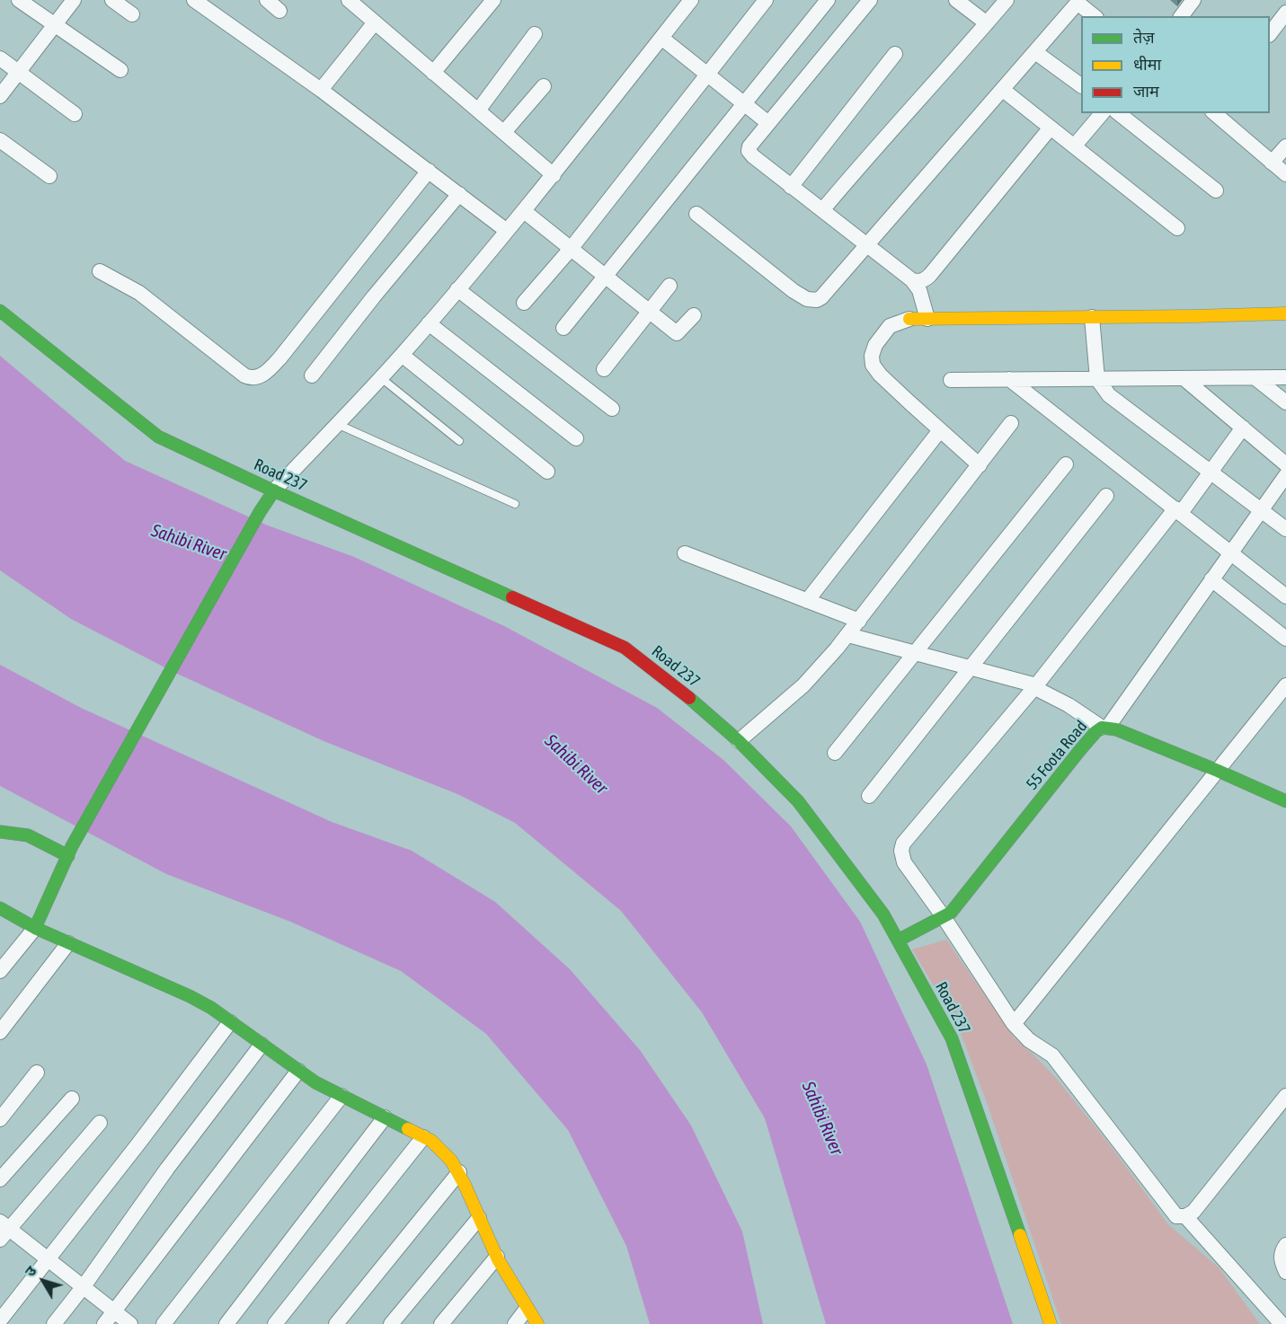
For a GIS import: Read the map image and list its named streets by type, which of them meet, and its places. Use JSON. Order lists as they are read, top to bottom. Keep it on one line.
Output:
{"streets":{"street":["Road 237","55 Foota Road"]},"crossings":[["Road 237","55 Foota Road"]],"water":["Sahibi River"],"legend":["तेज़","धीमा","जाम"],"north":"top left"}
